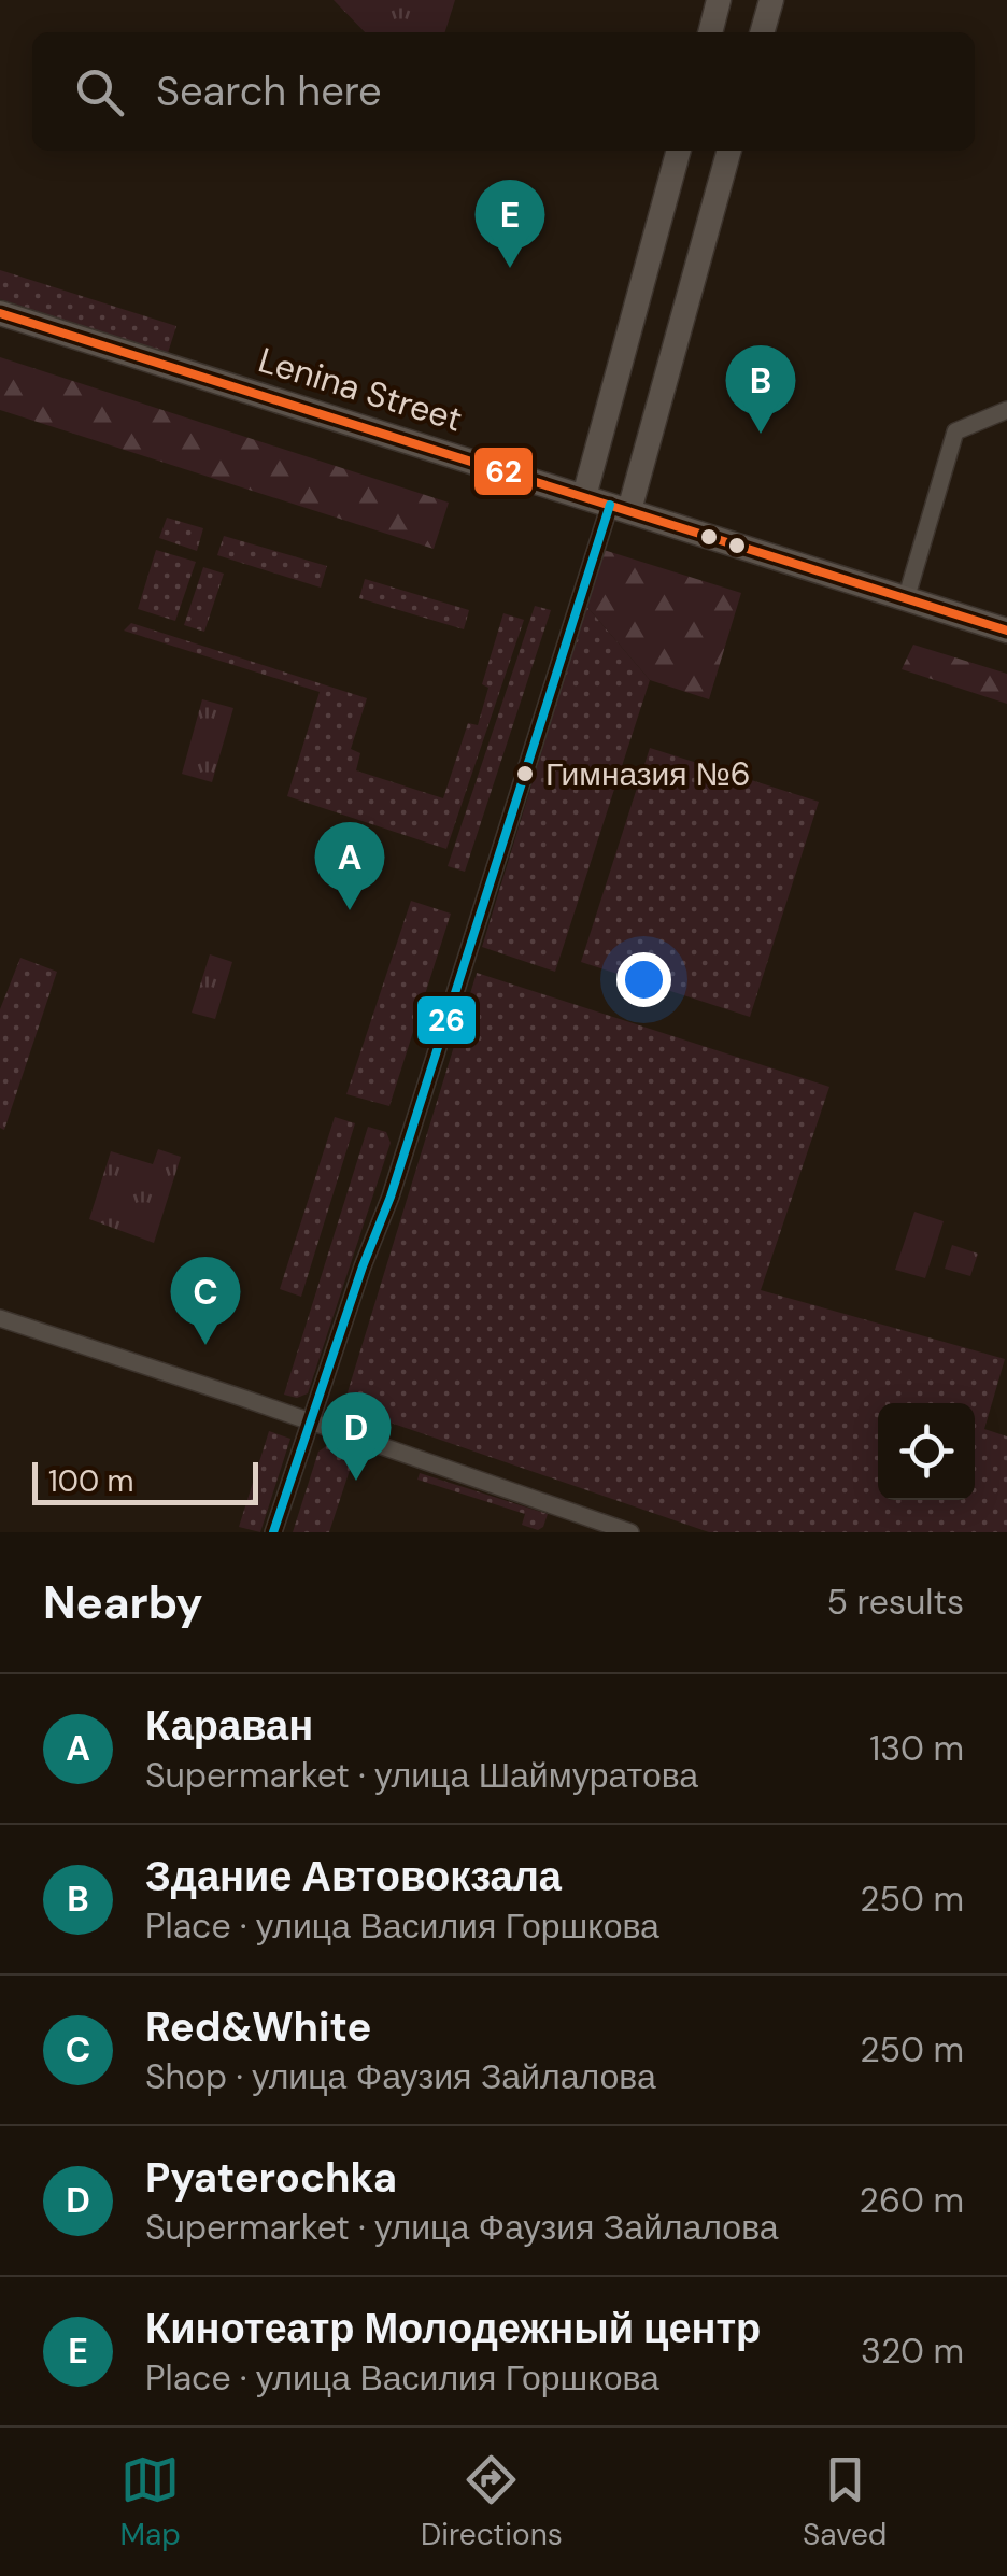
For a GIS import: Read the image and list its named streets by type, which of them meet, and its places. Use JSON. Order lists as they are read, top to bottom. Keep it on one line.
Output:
{"streets":{"main road":["Lenina Street"]},"places":["Гимназия №6"],"lines":["transit line 62","transit line 26"],"scale_bar":"100 m","page":{"search":"Search here","pins":["E","B","A","C","D"],"scale":"100 m","heading":["Nearby","5 results"],"list":[{"mark":"A","name":"Караван","note":"Supermarket · улица Шаймуратова","value":"130 m"},{"mark":"B","name":"Здание Автовокзала","note":"Place · улица Василия Горшкова","value":"250 m"},{"mark":"C","name":"Red&White","note":"Shop · улица Фаузия Зайлалова","value":"250 m"},{"mark":"D","name":"Pyaterochka","note":"Supermarket · улица Фаузия Зайлалова","value":"260 m"},{"mark":"E","name":"Кинотеатр Молодежный центр","note":"Place · улица Василия Горшкова","value":"320 m"}],"nav":["Map","Directions","Saved"]}}
